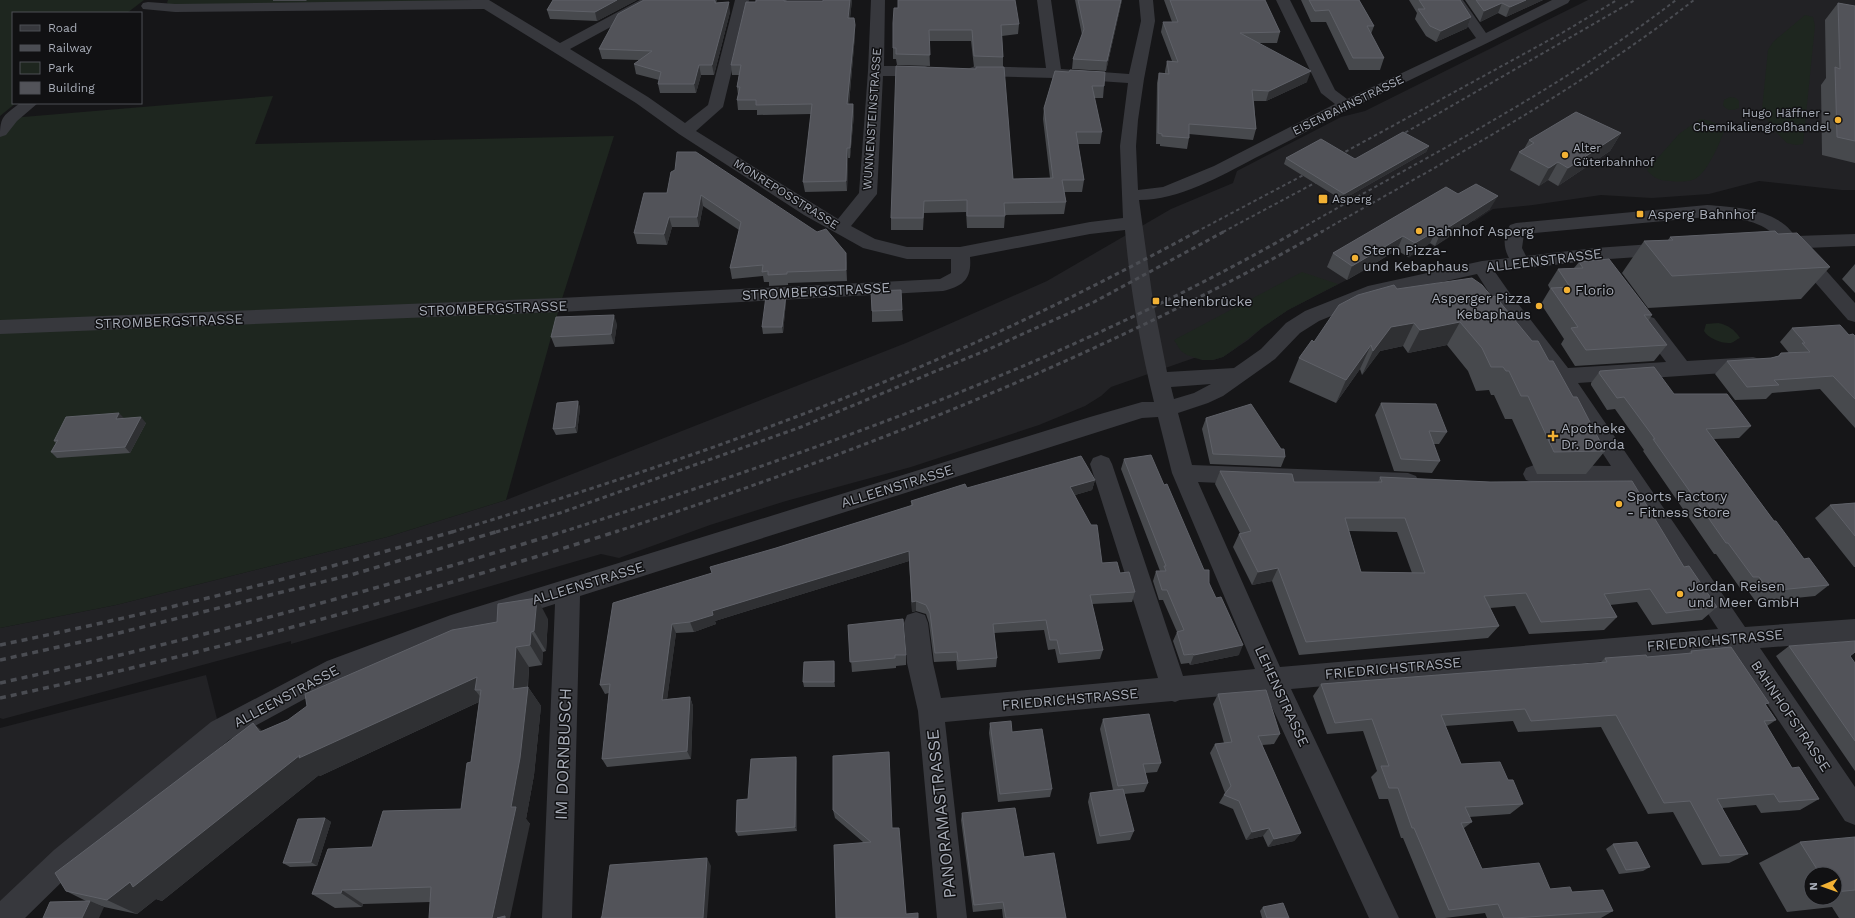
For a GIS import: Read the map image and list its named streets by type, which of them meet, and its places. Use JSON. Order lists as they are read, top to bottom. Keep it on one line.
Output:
{"streets":{"street":["EISENBAHNSTRASSE","WUNNENSTEINSTRASSE","MONREPOSSTRASSE","ALLEENSTRASSE","STROMBERGSTRASSE","FRIEDRICHSTRASSE","LEHENSTRASSE","BAHNHOFSTRASSE","IM DORNBUSCH","PANORAMASTRASSE"]},"crossings":[["WUNNENSTEINSTRASSE","MONREPOSSTRASSE"],["MONREPOSSTRASSE","STROMBERGSTRASSE"],["ALLEENSTRASSE","LEHENSTRASSE"],["ALLEENSTRASSE","BAHNHOFSTRASSE"],["ALLEENSTRASSE","IM DORNBUSCH"],["FRIEDRICHSTRASSE","LEHENSTRASSE"],["FRIEDRICHSTRASSE","BAHNHOFSTRASSE"],["FRIEDRICHSTRASSE","PANORAMASTRASSE"]],"places":{"other":["Hugo Häffner - Chemikaliengroßhandel","Alter Güterbahnhof","Bahnhof Asperg","Stern Pizza- und Kebaphaus","Florio","Asperger Pizza Kebaphaus","Sports Factory - Fitness Store","Jordan Reisen und Meer GmbH"],"transit":["Asperg","Asperg Bahnhof","Lehenbrücke"],"health":["Apotheke Dr. Dorda"]},"legend":["Road","Railway","Park","Building"],"north":"left"}
